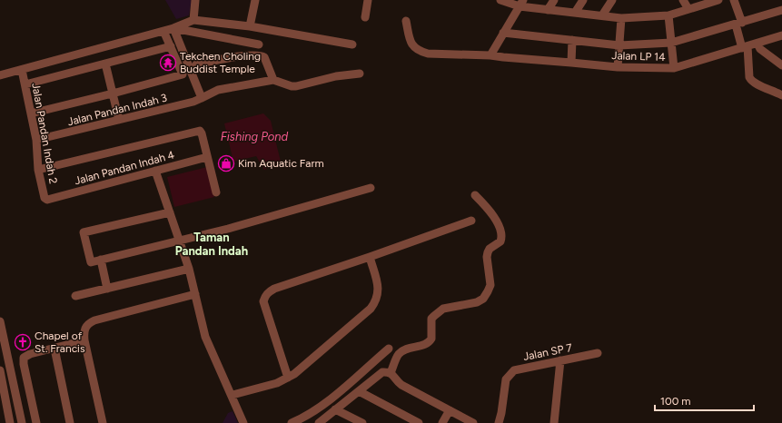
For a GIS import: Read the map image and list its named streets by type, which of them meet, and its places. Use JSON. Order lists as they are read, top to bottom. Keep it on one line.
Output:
{"streets":{"street":["Jalan LP 14","Jalan Pandan Indah 3","Jalan Pandan Indah 2","Jalan Pandan Indah 4","Jalan SP 7"]},"crossings":[["Jalan Pandan Indah 3","Jalan Pandan Indah 2"],["Jalan Pandan Indah 2","Jalan Pandan Indah 4"]],"districts":["Taman Pandan Indah"],"water":["Fishing Pond"],"places":{"temple":["Tekchen Choling Buddist Temple"],"shop":["Kim Aquatic Farm"],"church":["Chapel of St. Francis"]},"scale_bar":"100 m"}
